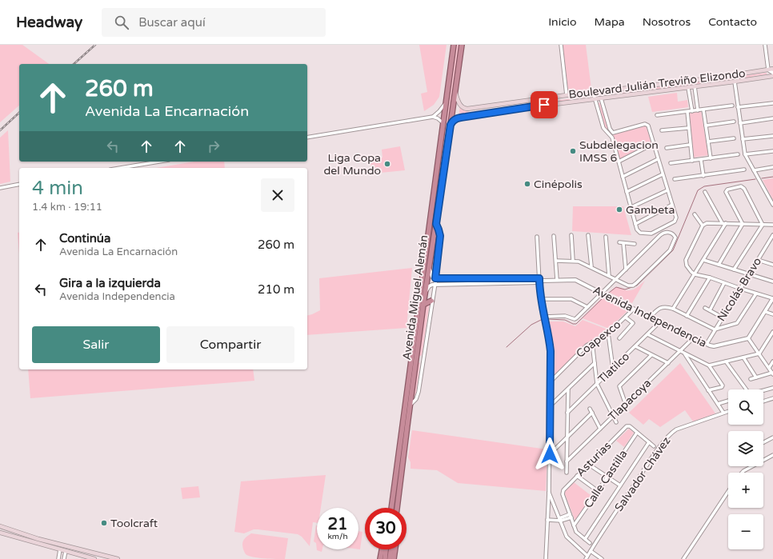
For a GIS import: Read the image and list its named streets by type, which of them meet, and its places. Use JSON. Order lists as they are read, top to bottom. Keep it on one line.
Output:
{"streets":{"highway":["Avenida Miguel Alemán"],"main road":["Boulevard Julián Treviño Elizondo"],"street":["Nicolás Bravo","Avenida Independencia","Coapexco","Tlatilco","Tlapacoya","Asturias","Salvador Chávez","Calle Castilla"]},"crossings":[["Boulevard Julián Treviño Elizondo","Avenida Miguel Alemán"],["Nicolás Bravo","Avenida Independencia"],["Avenida Independencia","Coapexco"],["Avenida Independencia","Tlatilco"],["Avenida Independencia","Tlapacoya"],["Asturias","Calle Castilla"]],"places":["Subdelegacion IMSS 6","Liga Copa del Mundo","Cinépolis","Gambeta","Toolcraft"],"page":{"header":"Headway","search":"Buscar aquí","nav":["Inicio","Mapa","Nosotros","Contacto"],"turn":["260 m","Avenida La Encarnación"],"heading":["4 min","1.4 km · 19:11"],"list":[{"name":"Continúa","note":"Avenida La Encarnación","value":"260 m"},{"name":"Gira a la izquierda","note":"Avenida Independencia","value":"210 m"}],"buttons":["Salir","Compartir"],"map_buttons":["+","−"],"speed":"21 km/h","limit":"30"}}
